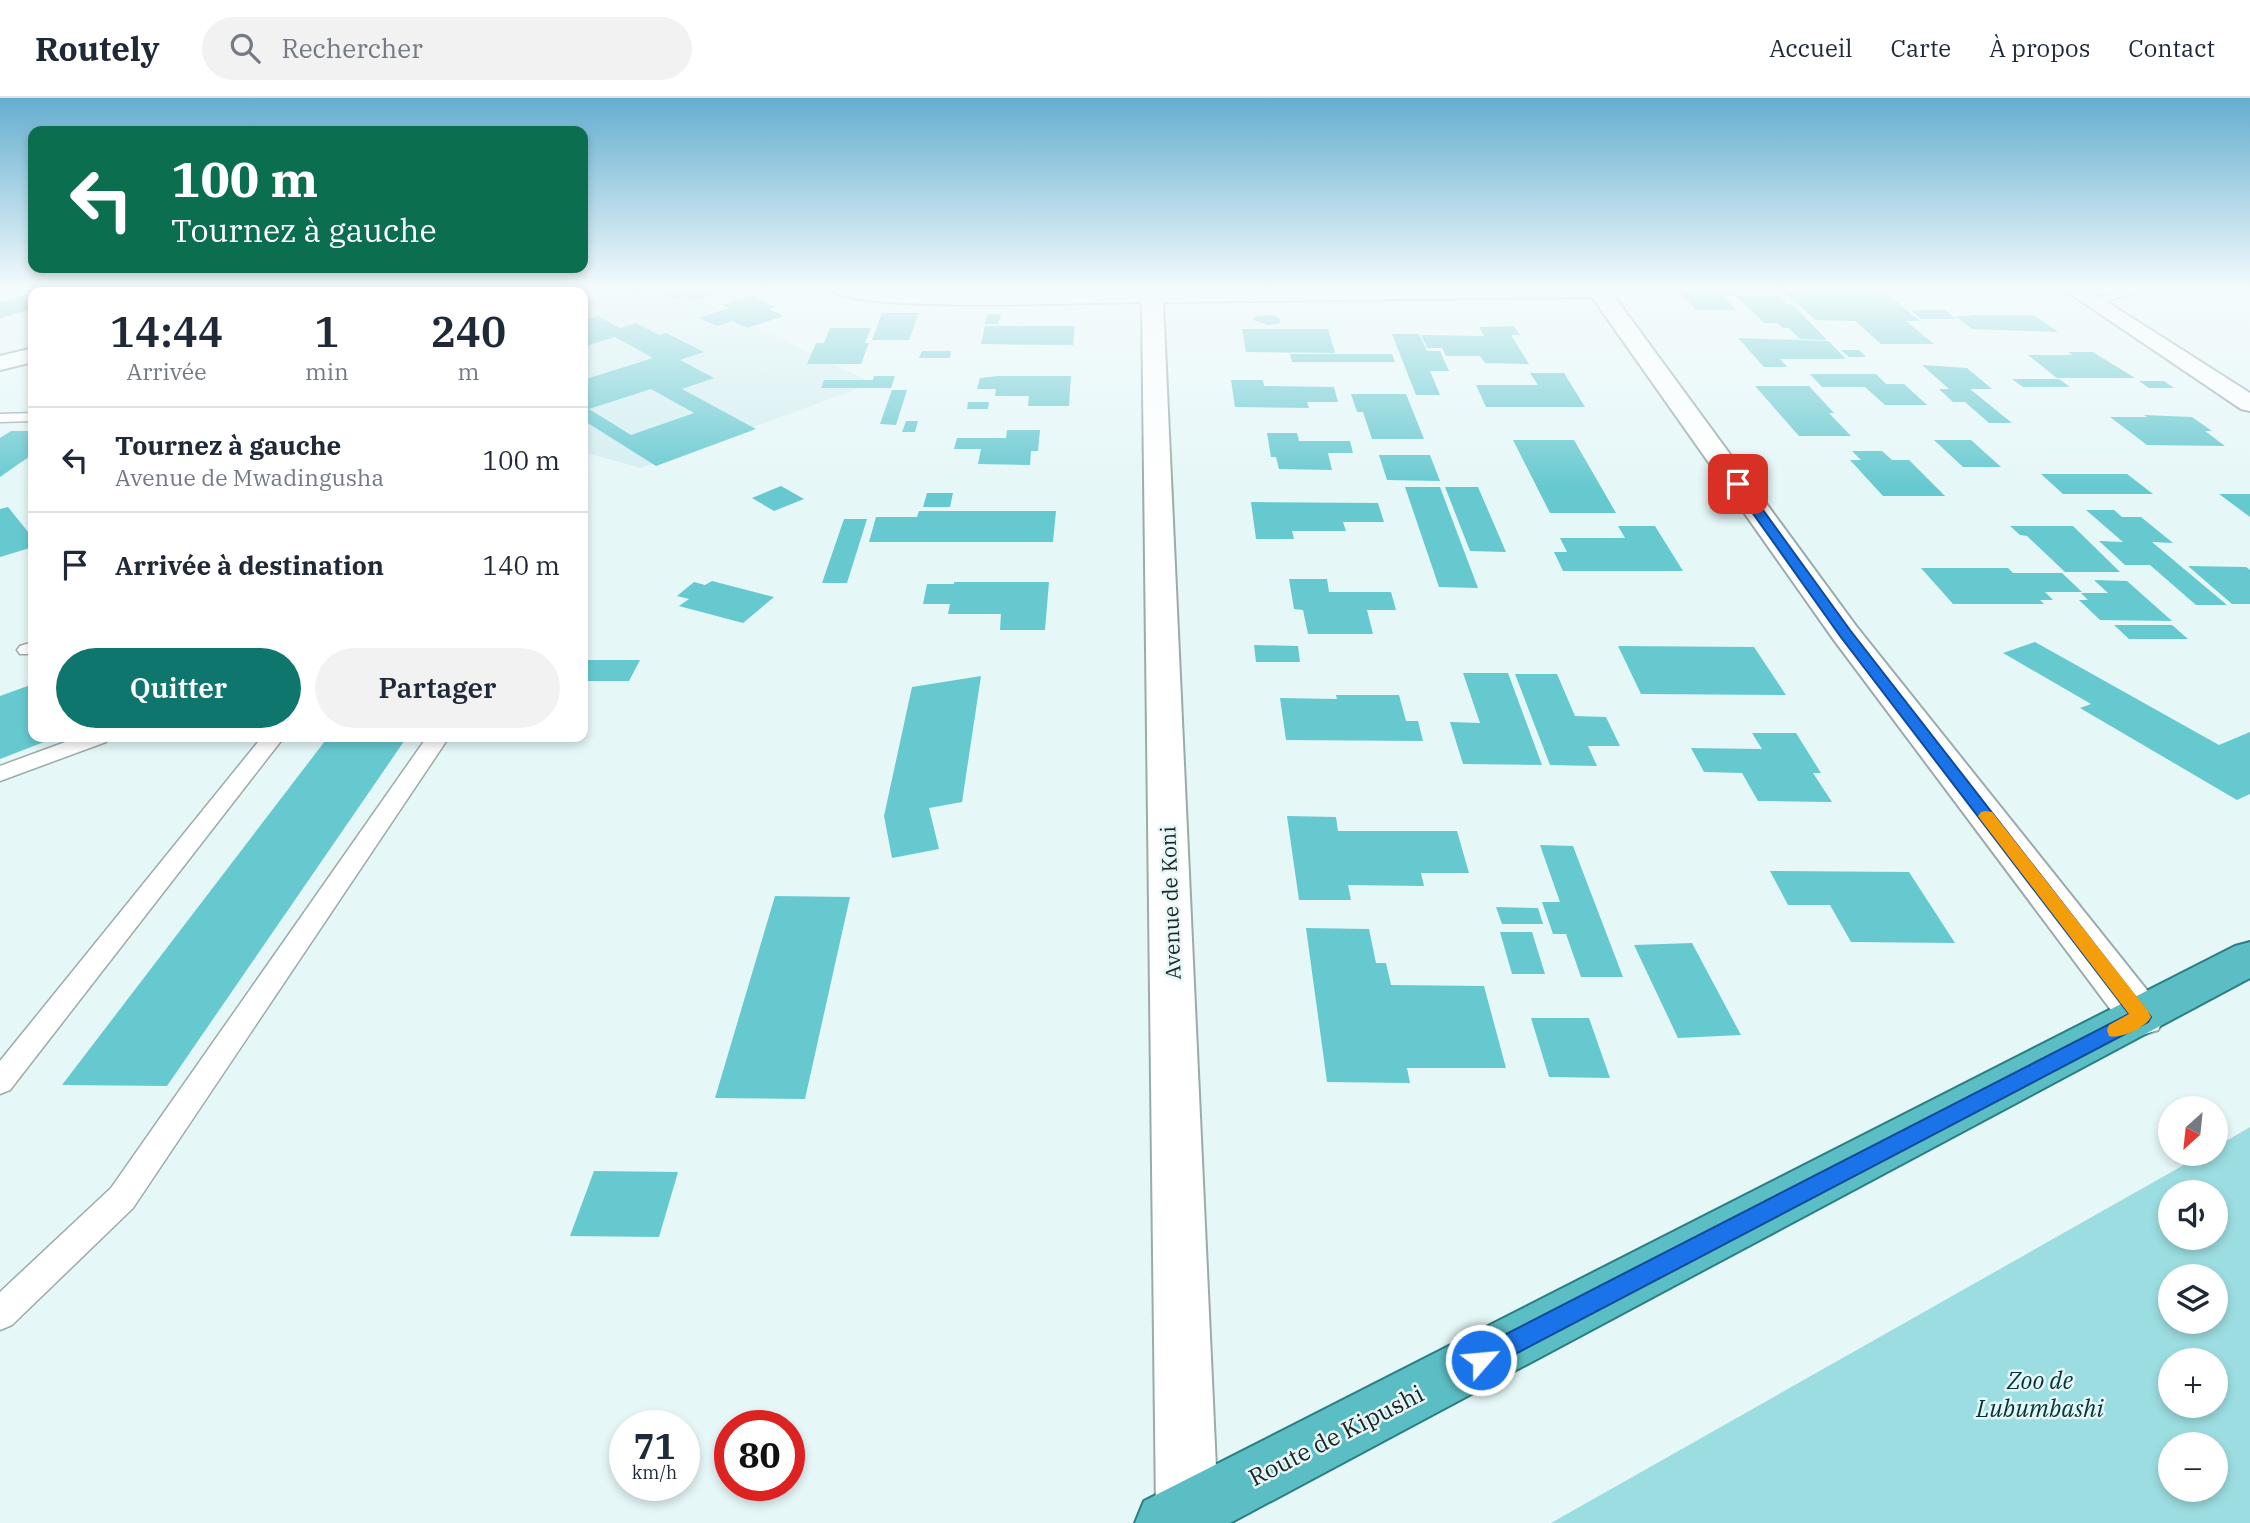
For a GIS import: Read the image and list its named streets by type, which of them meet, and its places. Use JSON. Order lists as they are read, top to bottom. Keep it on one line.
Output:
{"streets":{"highway":["Route de Kipushi"],"street":["Avenue de Koni"]},"crossings":[["Avenue de Koni","Route de Kipushi"]],"parks":["Zoo de Lubumbashi"],"north":"bottom left","page":{"header":"Routely","search":"Rechercher","nav":["Accueil","Carte","À propos","Contact"],"turn":["100 m","Tournez à gauche"],"eta":["14:44","Arrivée","1","min","240","m"],"list":[{"name":"Tournez à gauche","note":"Avenue de Mwadingusha","value":"100 m"},{"name":"Arrivée à destination","value":"140 m"}],"buttons":["Quitter","Partager"],"map_buttons":["+","−"],"speed":"71 km/h","limit":"80"}}
